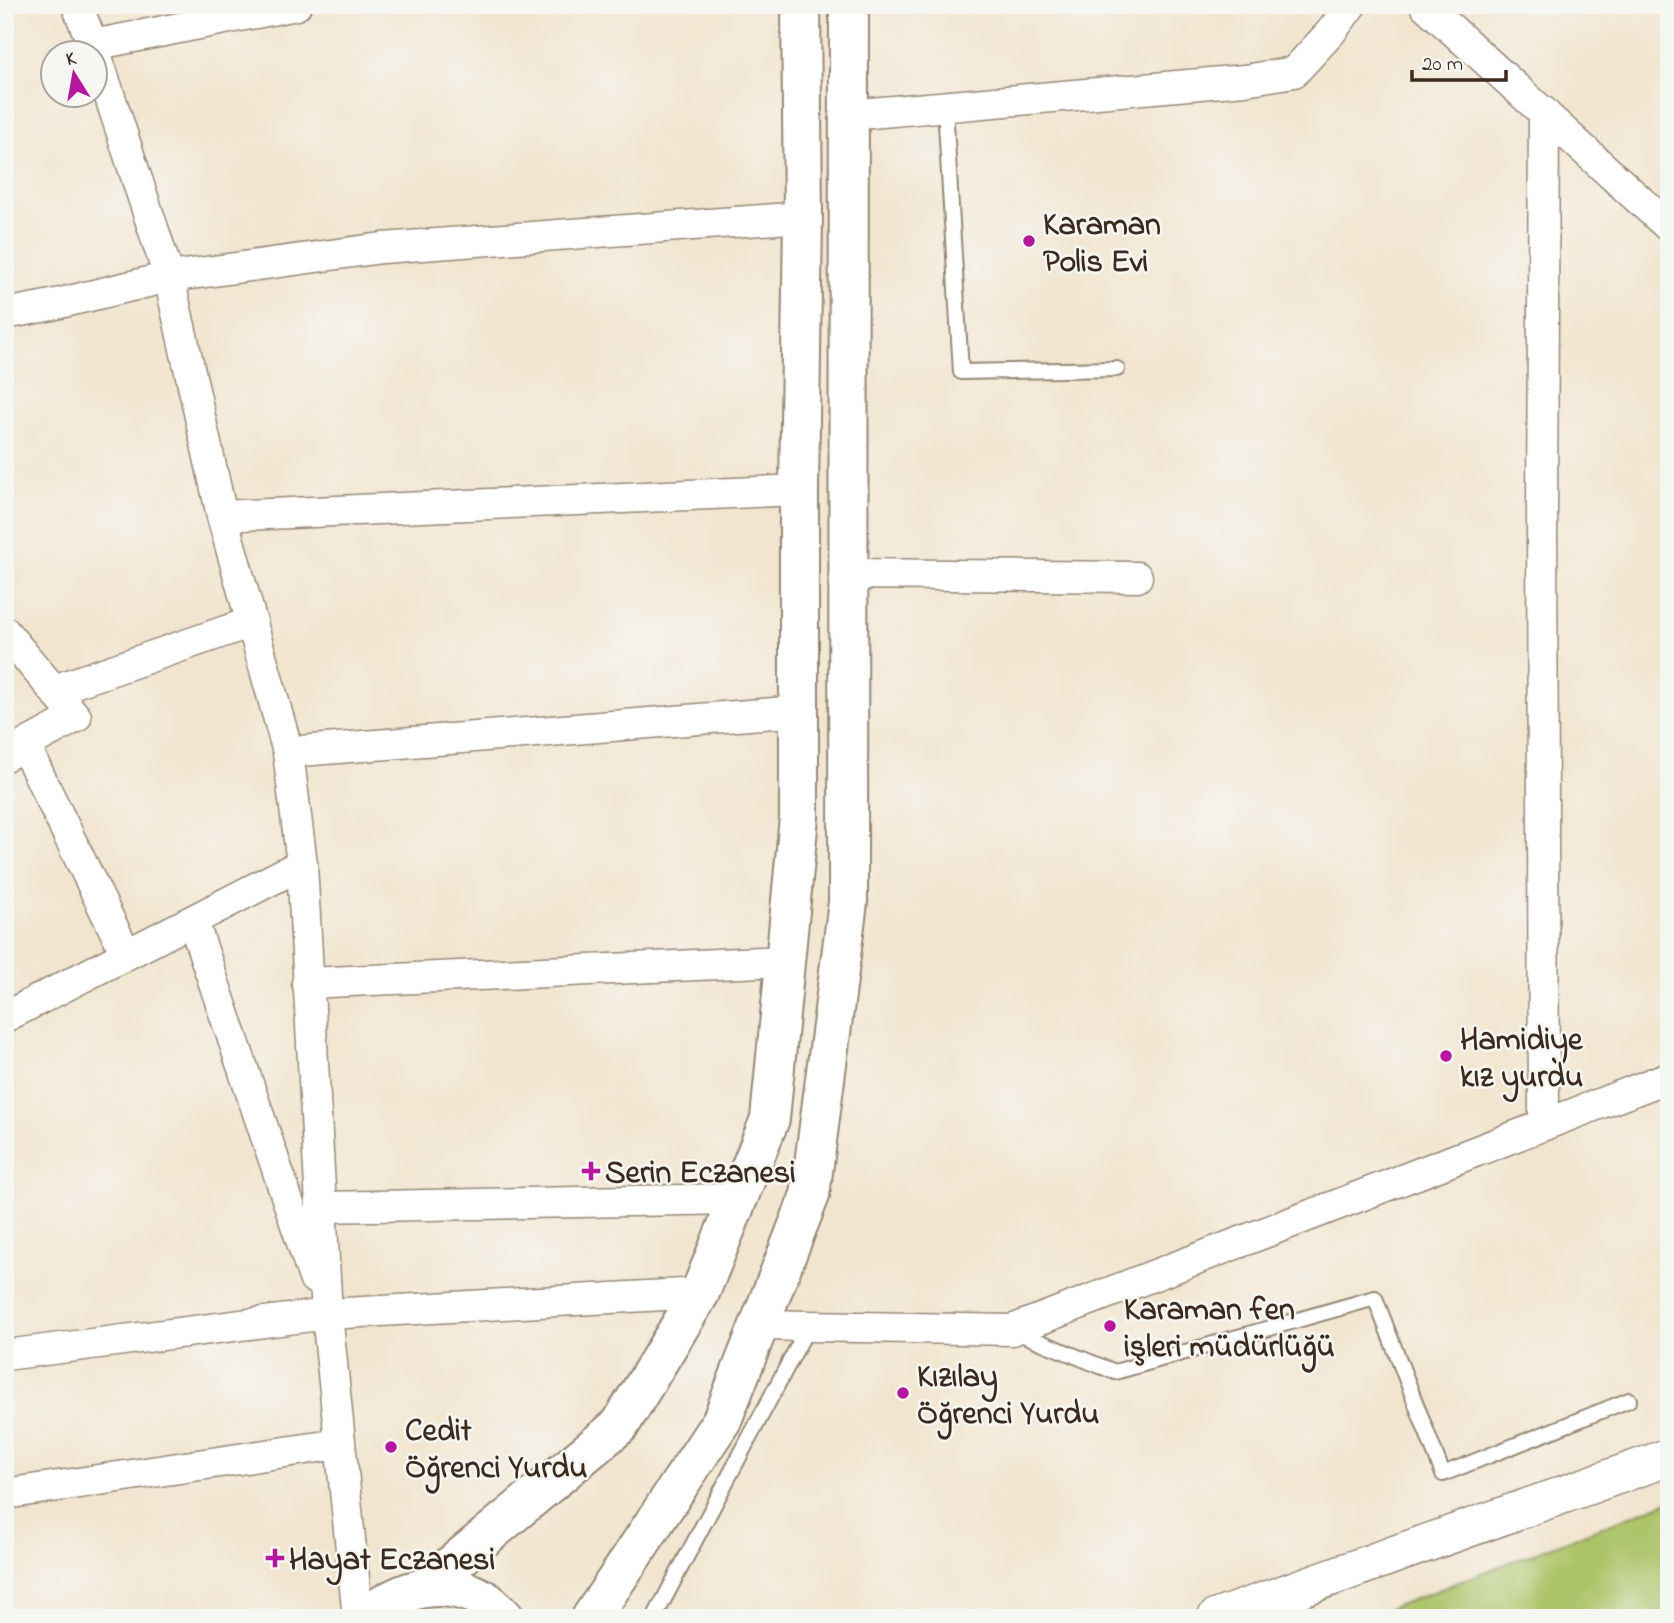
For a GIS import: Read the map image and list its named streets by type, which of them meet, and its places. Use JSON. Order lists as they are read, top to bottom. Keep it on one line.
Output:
{"places":{"other":["Karaman Polis Evi","Hamidiye kız yurdu","Karaman fen işleri müdürlüğü","Kızılay Öğrenci Yurdu","Cedit Öğrenci Yurdu"],"health":["Serin Eczanesi","Hayat Eczanesi"]},"scale_bar":"20 m","north":"top"}
